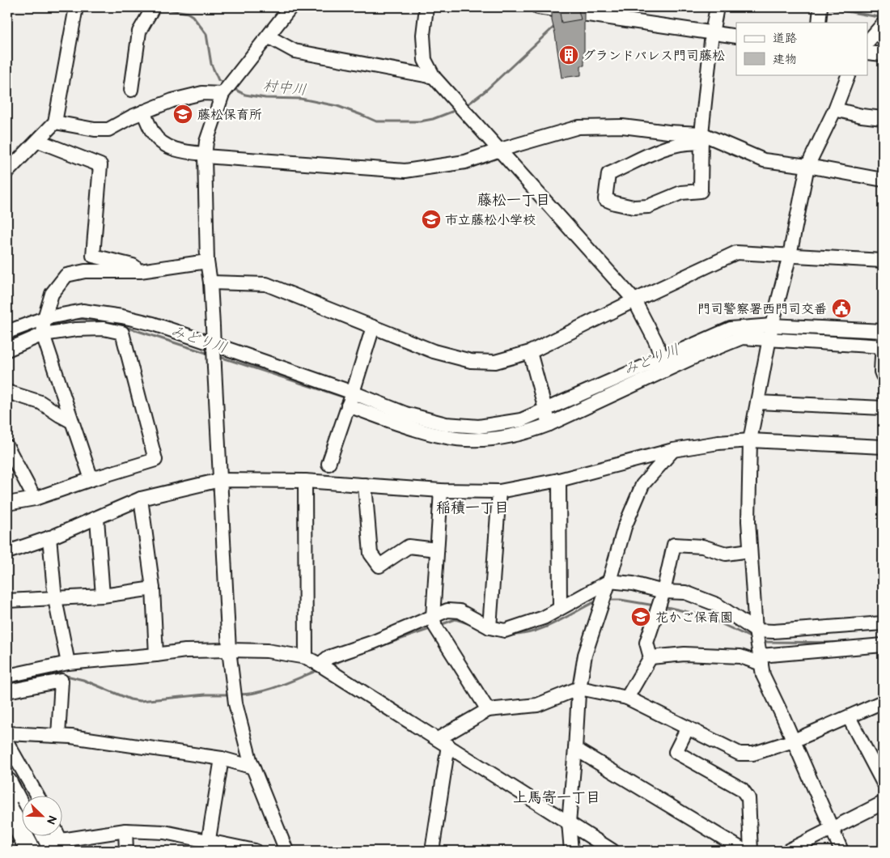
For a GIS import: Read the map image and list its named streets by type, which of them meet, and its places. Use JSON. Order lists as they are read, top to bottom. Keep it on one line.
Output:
{"districts":["藤松一丁目","稲積一丁目","上馬寄一丁目"],"water":["村中川","みどり川"],"places":{"building":["グランドパレス門司藤松"],"school or university":["藤松保育所","市立藤松小学校","花かご保育園"],"public building":["門司警察署西門司交番"]},"legend":["道路","建物"],"north":"bottom right"}
